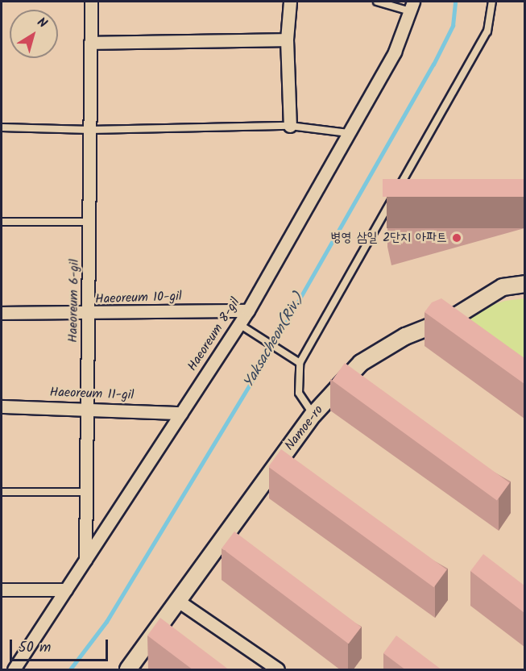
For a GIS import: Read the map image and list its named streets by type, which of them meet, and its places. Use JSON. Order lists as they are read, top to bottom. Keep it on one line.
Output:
{"streets":{"street":["Haeoreum 10-gil","Haeoreum 6-gil","Haeoreum 8-gil","Haeoreum 11-gil","Namoe-ro"]},"crossings":[["Haeoreum 10-gil","Haeoreum 6-gil"],["Haeoreum 10-gil","Haeoreum 8-gil"],["Haeoreum 6-gil","Haeoreum 8-gil"],["Haeoreum 6-gil","Haeoreum 11-gil"],["Haeoreum 8-gil","Haeoreum 11-gil"]],"water":["Yaksacheon(Riv.)"],"places":["병영 삼일 2단지 아파트"],"scale_bar":"50 m","north":"top right"}
